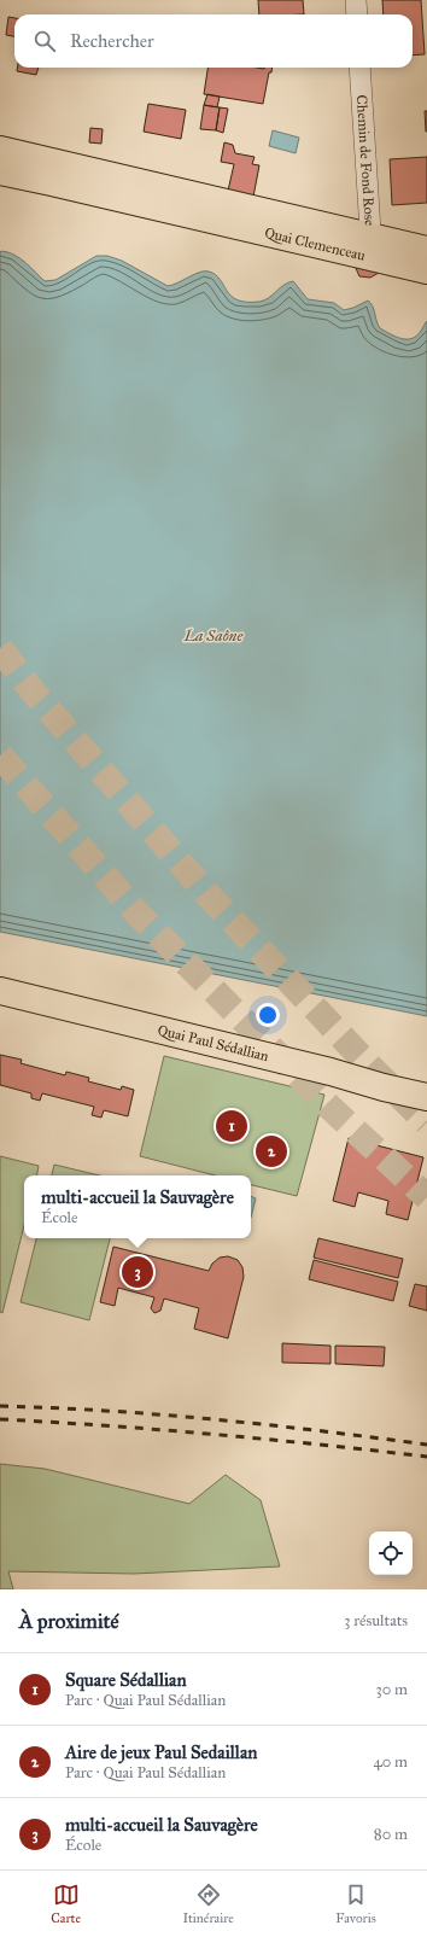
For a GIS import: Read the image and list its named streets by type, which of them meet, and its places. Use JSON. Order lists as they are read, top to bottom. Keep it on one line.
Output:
{"streets":{"main road":["Quai Clemenceau","Quai Paul Sédallian"],"street":["Chemin de Fond Rose"]},"crossings":[["Chemin de Fond Rose","Quai Clemenceau"]],"water":["La Saône"],"page":{"search":"Rechercher","pins":["1","2","3"],"popup":["multi-accueil la Sauvagère","École"],"heading":["À proximité","3 résultats"],"list":[{"mark":"1","name":"Square Sédallian","note":"Parc · Quai Paul Sédallian","value":"30 m"},{"mark":"2","name":"Aire de jeux Paul Sedaillan","note":"Parc · Quai Paul Sédallian","value":"40 m"},{"mark":"3","name":"multi-accueil la Sauvagère","note":"École","value":"80 m"}],"nav":["Carte","Itinéraire","Favoris"]}}
